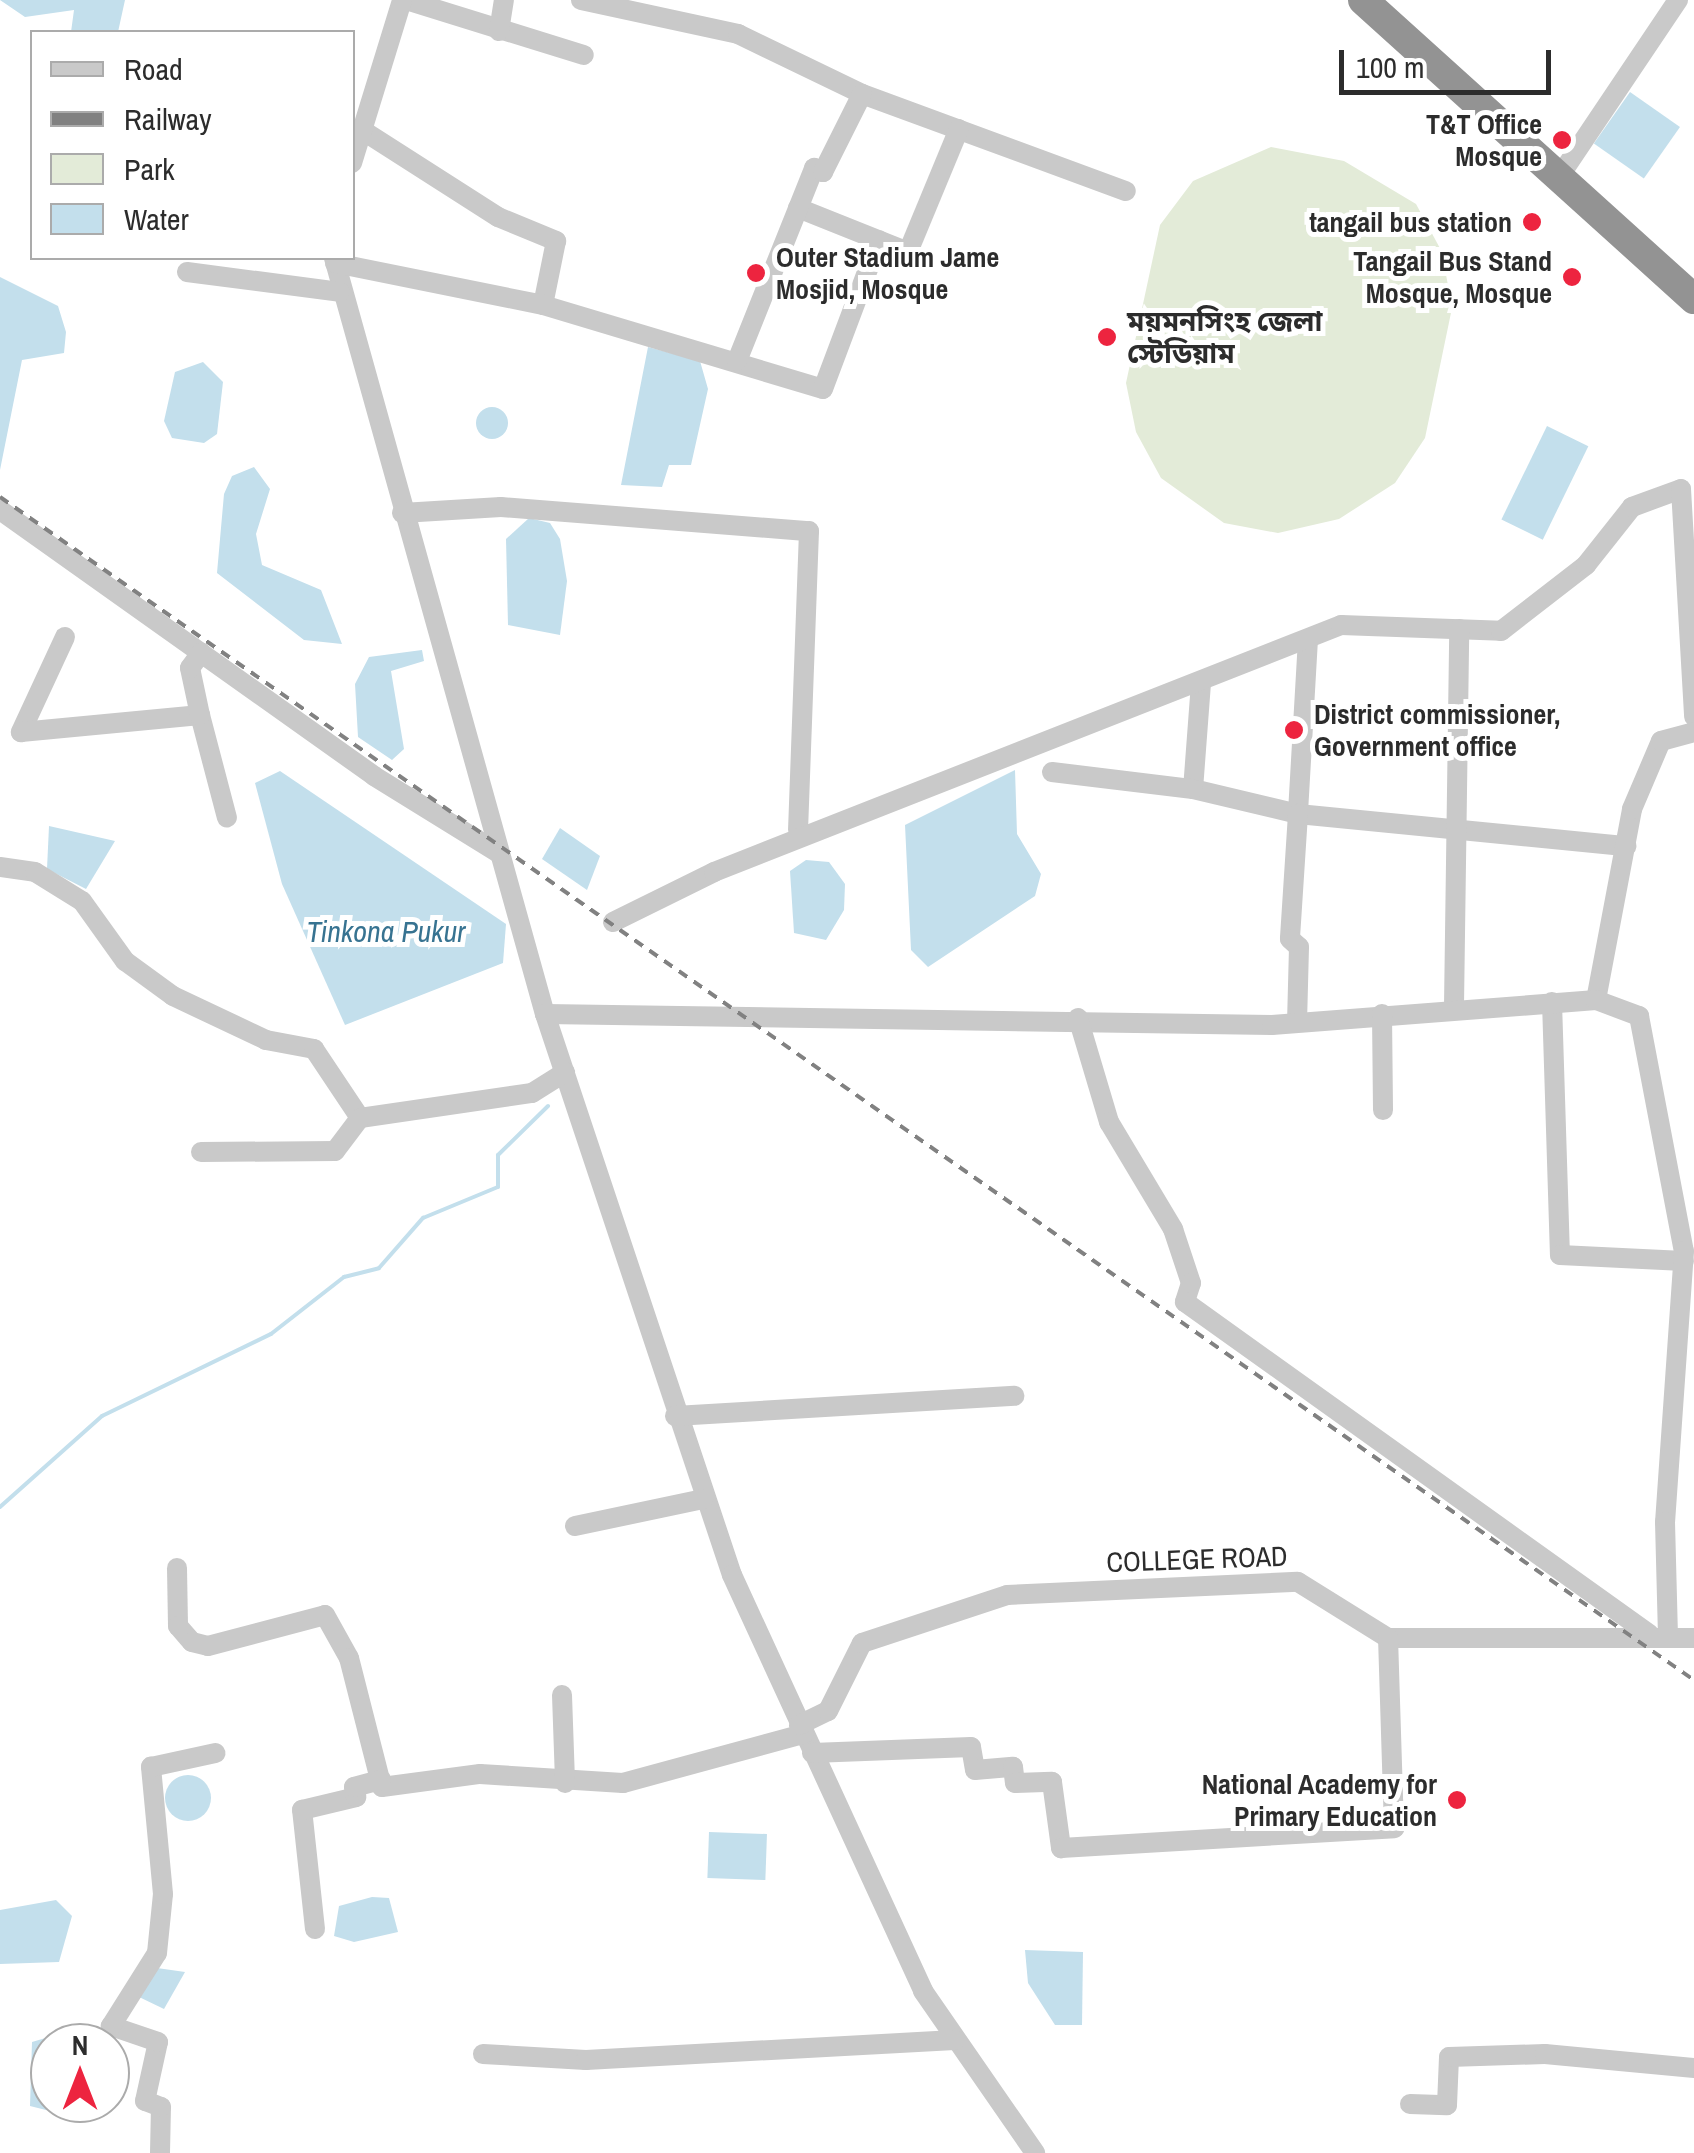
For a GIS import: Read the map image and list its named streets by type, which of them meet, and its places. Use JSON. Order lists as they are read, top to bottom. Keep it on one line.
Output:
{"streets":{"street":["COLLEGE ROAD"]},"water":["Tinkona Pukur"],"places":["T&T Office Mosque","tangail bus station","Outer Stadium Jame Mosjid, Mosque","Tangail Bus Stand Mosque, Mosque","ময়মনসিংহ জেলা স্টেডিয়াম","District commissioner, Government office","National Academy for Primary Education"],"legend":["Road","Railway","Park","Water"],"scale_bar":"100 m","north":"top"}
